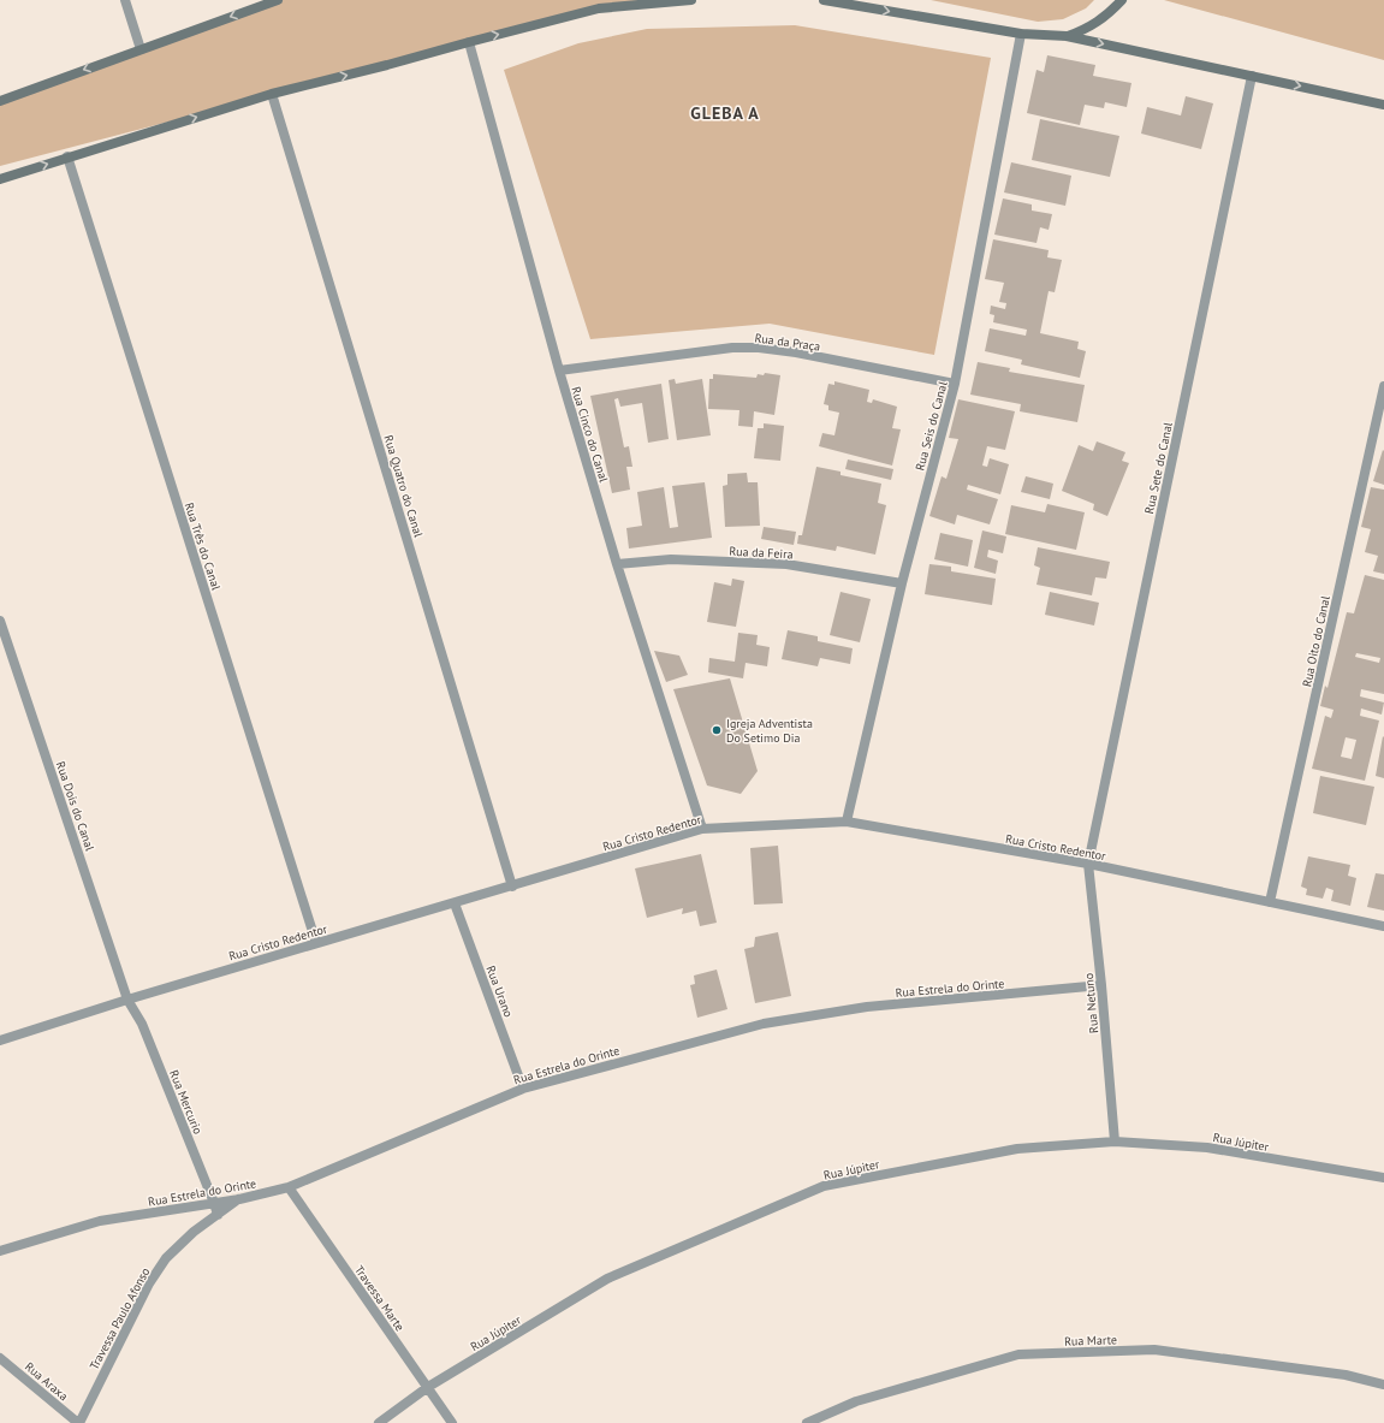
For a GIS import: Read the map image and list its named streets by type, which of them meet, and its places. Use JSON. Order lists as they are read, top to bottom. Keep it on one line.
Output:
{"streets":{"street":["Rua da Praça","Rua Seis do Canal","Rua Cinco do Canal","Rua Sete do Canal","Rua Quatro do Canal","Rua Três do Canal","Rua da Feira","Rua Oito do Canal","Rua Dois do Canal","Rua Cristo Redentor","Rua Estrela do Orinte","Rua Urano","Rua Netuno","Rua Mercurio","Rua Júpiter","Travessa Marte","Travessa Paulo Afonso","Rua Marte","Rua Araxa"]},"crossings":[["Rua da Praça","Rua Seis do Canal"],["Rua da Praça","Rua Cinco do Canal"],["Rua Seis do Canal","Rua da Feira"],["Rua Seis do Canal","Rua Cristo Redentor"],["Rua Cinco do Canal","Rua da Feira"],["Rua Cinco do Canal","Rua Cristo Redentor"],["Rua Sete do Canal","Rua Cristo Redentor"],["Rua Sete do Canal","Rua Netuno"],["Rua Quatro do Canal","Rua Cristo Redentor"],["Rua Três do Canal","Rua Cristo Redentor"],["Rua Oito do Canal","Rua Cristo Redentor"],["Rua Dois do Canal","Rua Cristo Redentor"],["Rua Dois do Canal","Rua Mercurio"],["Rua Cristo Redentor","Rua Urano"],["Rua Cristo Redentor","Rua Netuno"],["Rua Cristo Redentor","Rua Mercurio"],["Rua Estrela do Orinte","Rua Urano"],["Rua Estrela do Orinte","Rua Netuno"],["Rua Estrela do Orinte","Rua Mercurio"],["Rua Estrela do Orinte","Travessa Marte"],["Rua Estrela do Orinte","Travessa Paulo Afonso"],["Rua Netuno","Rua Júpiter"],["Rua Mercurio","Travessa Paulo Afonso"],["Rua Júpiter","Travessa Marte"],["Travessa Paulo Afonso","Rua Araxa"]],"districts":["GLEBA A"],"places":["Igreja Adventista Do Setimo Dia"]}
